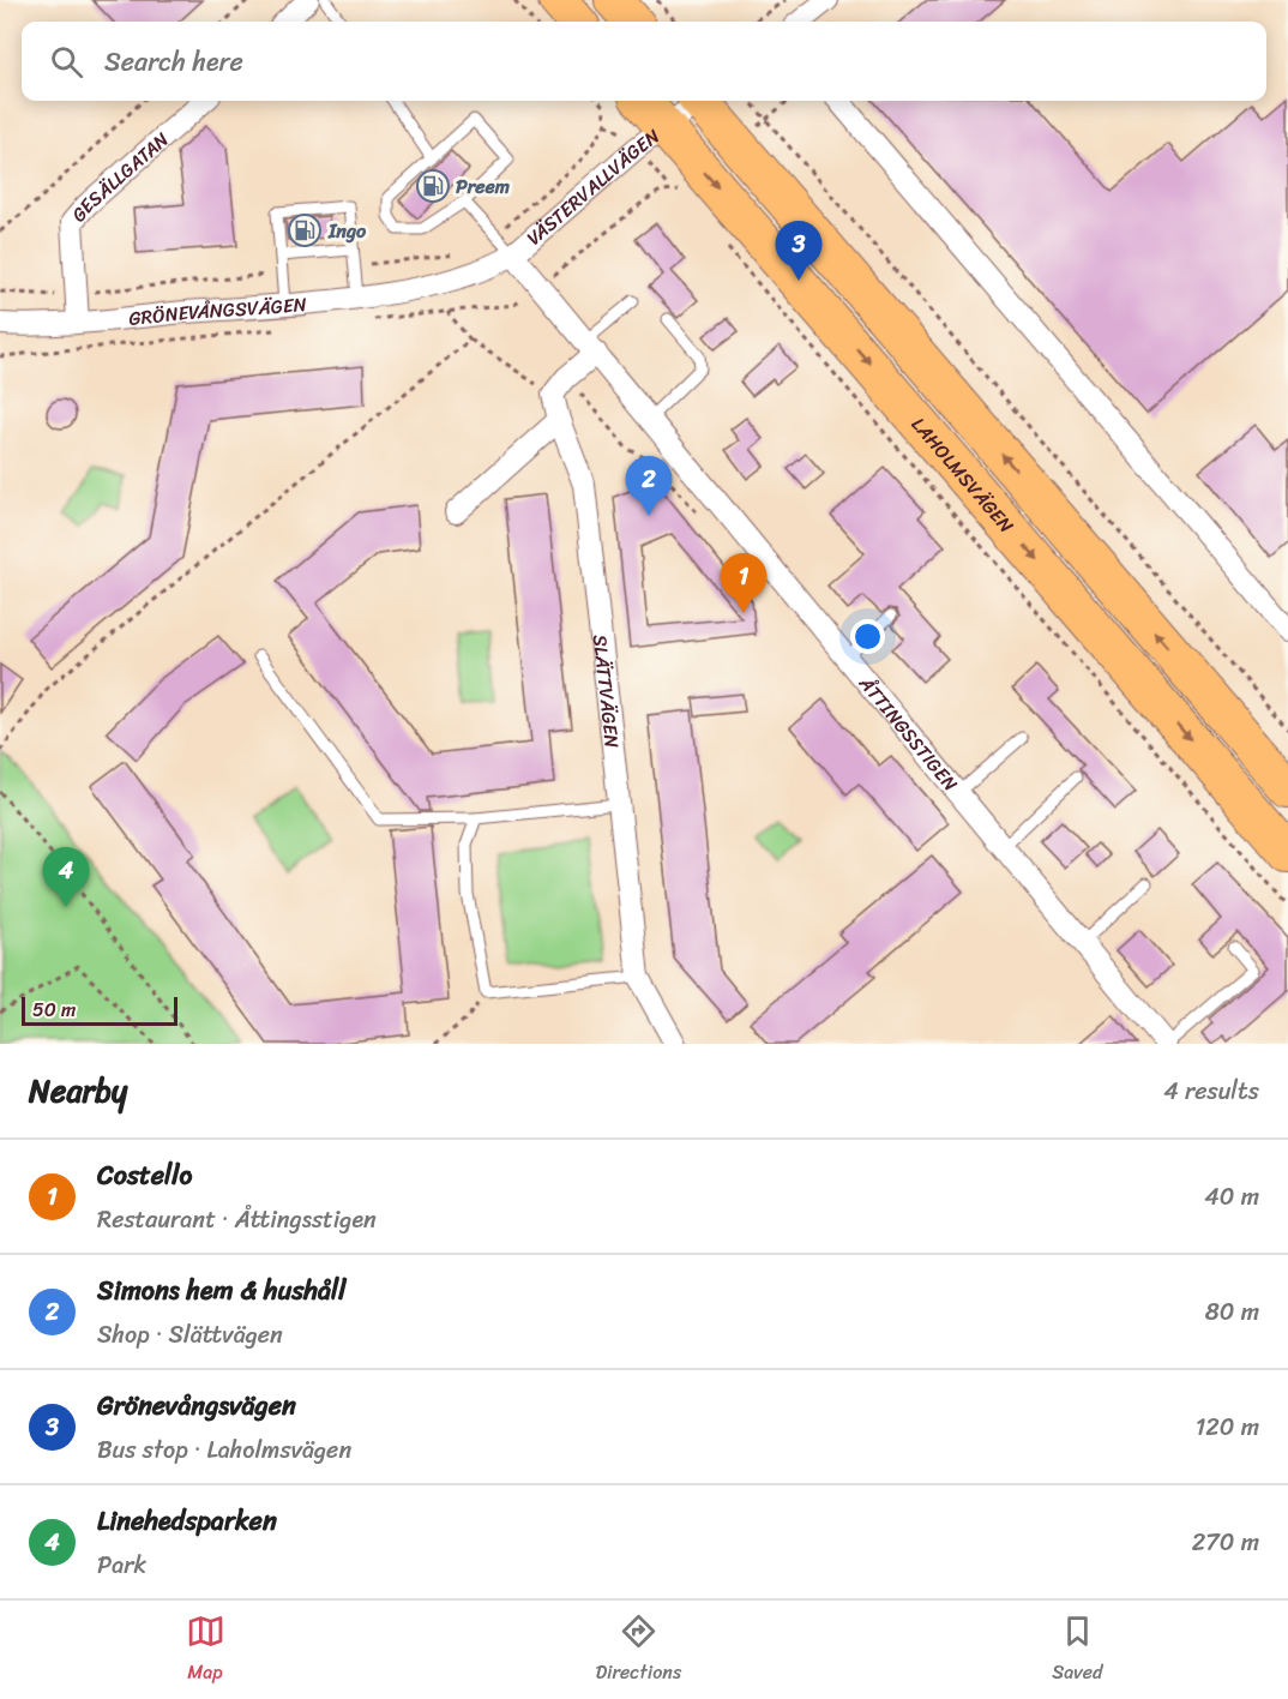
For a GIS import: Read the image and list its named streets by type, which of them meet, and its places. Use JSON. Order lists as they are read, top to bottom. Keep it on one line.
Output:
{"streets":{"highway":["LAHOLMSVÄGEN"],"street":["GESÄLLGATAN","VÄSTERVALLVÄGEN","GRÖNEVÅNGSVÄGEN","SLÄTTVÄGEN","ÅTTINGSSTIGEN"]},"crossings":[["GESÄLLGATAN","GRÖNEVÅNGSVÄGEN"],["VÄSTERVALLVÄGEN","GRÖNEVÅNGSVÄGEN"],["VÄSTERVALLVÄGEN","LAHOLMSVÄGEN"],["VÄSTERVALLVÄGEN","ÅTTINGSSTIGEN"],["GRÖNEVÅNGSVÄGEN","ÅTTINGSSTIGEN"]],"places":{"fuel station":["Preem","Ingo"]},"scale_bar":"50 m","page":{"search":"Search here","pins":["3","2","1","4"],"scale":"50 m","heading":["Nearby","4 results"],"list":[{"mark":"1","name":"Costello","note":"Restaurant · Åttingsstigen","value":"40 m"},{"mark":"2","name":"Simons hem & hushåll","note":"Shop · Slättvägen","value":"80 m"},{"mark":"3","name":"Grönevångsvägen","note":"Bus stop · Laholmsvägen","value":"120 m"},{"mark":"4","name":"Linehedsparken","note":"Park","value":"270 m"}],"nav":["Map","Directions","Saved"]}}
